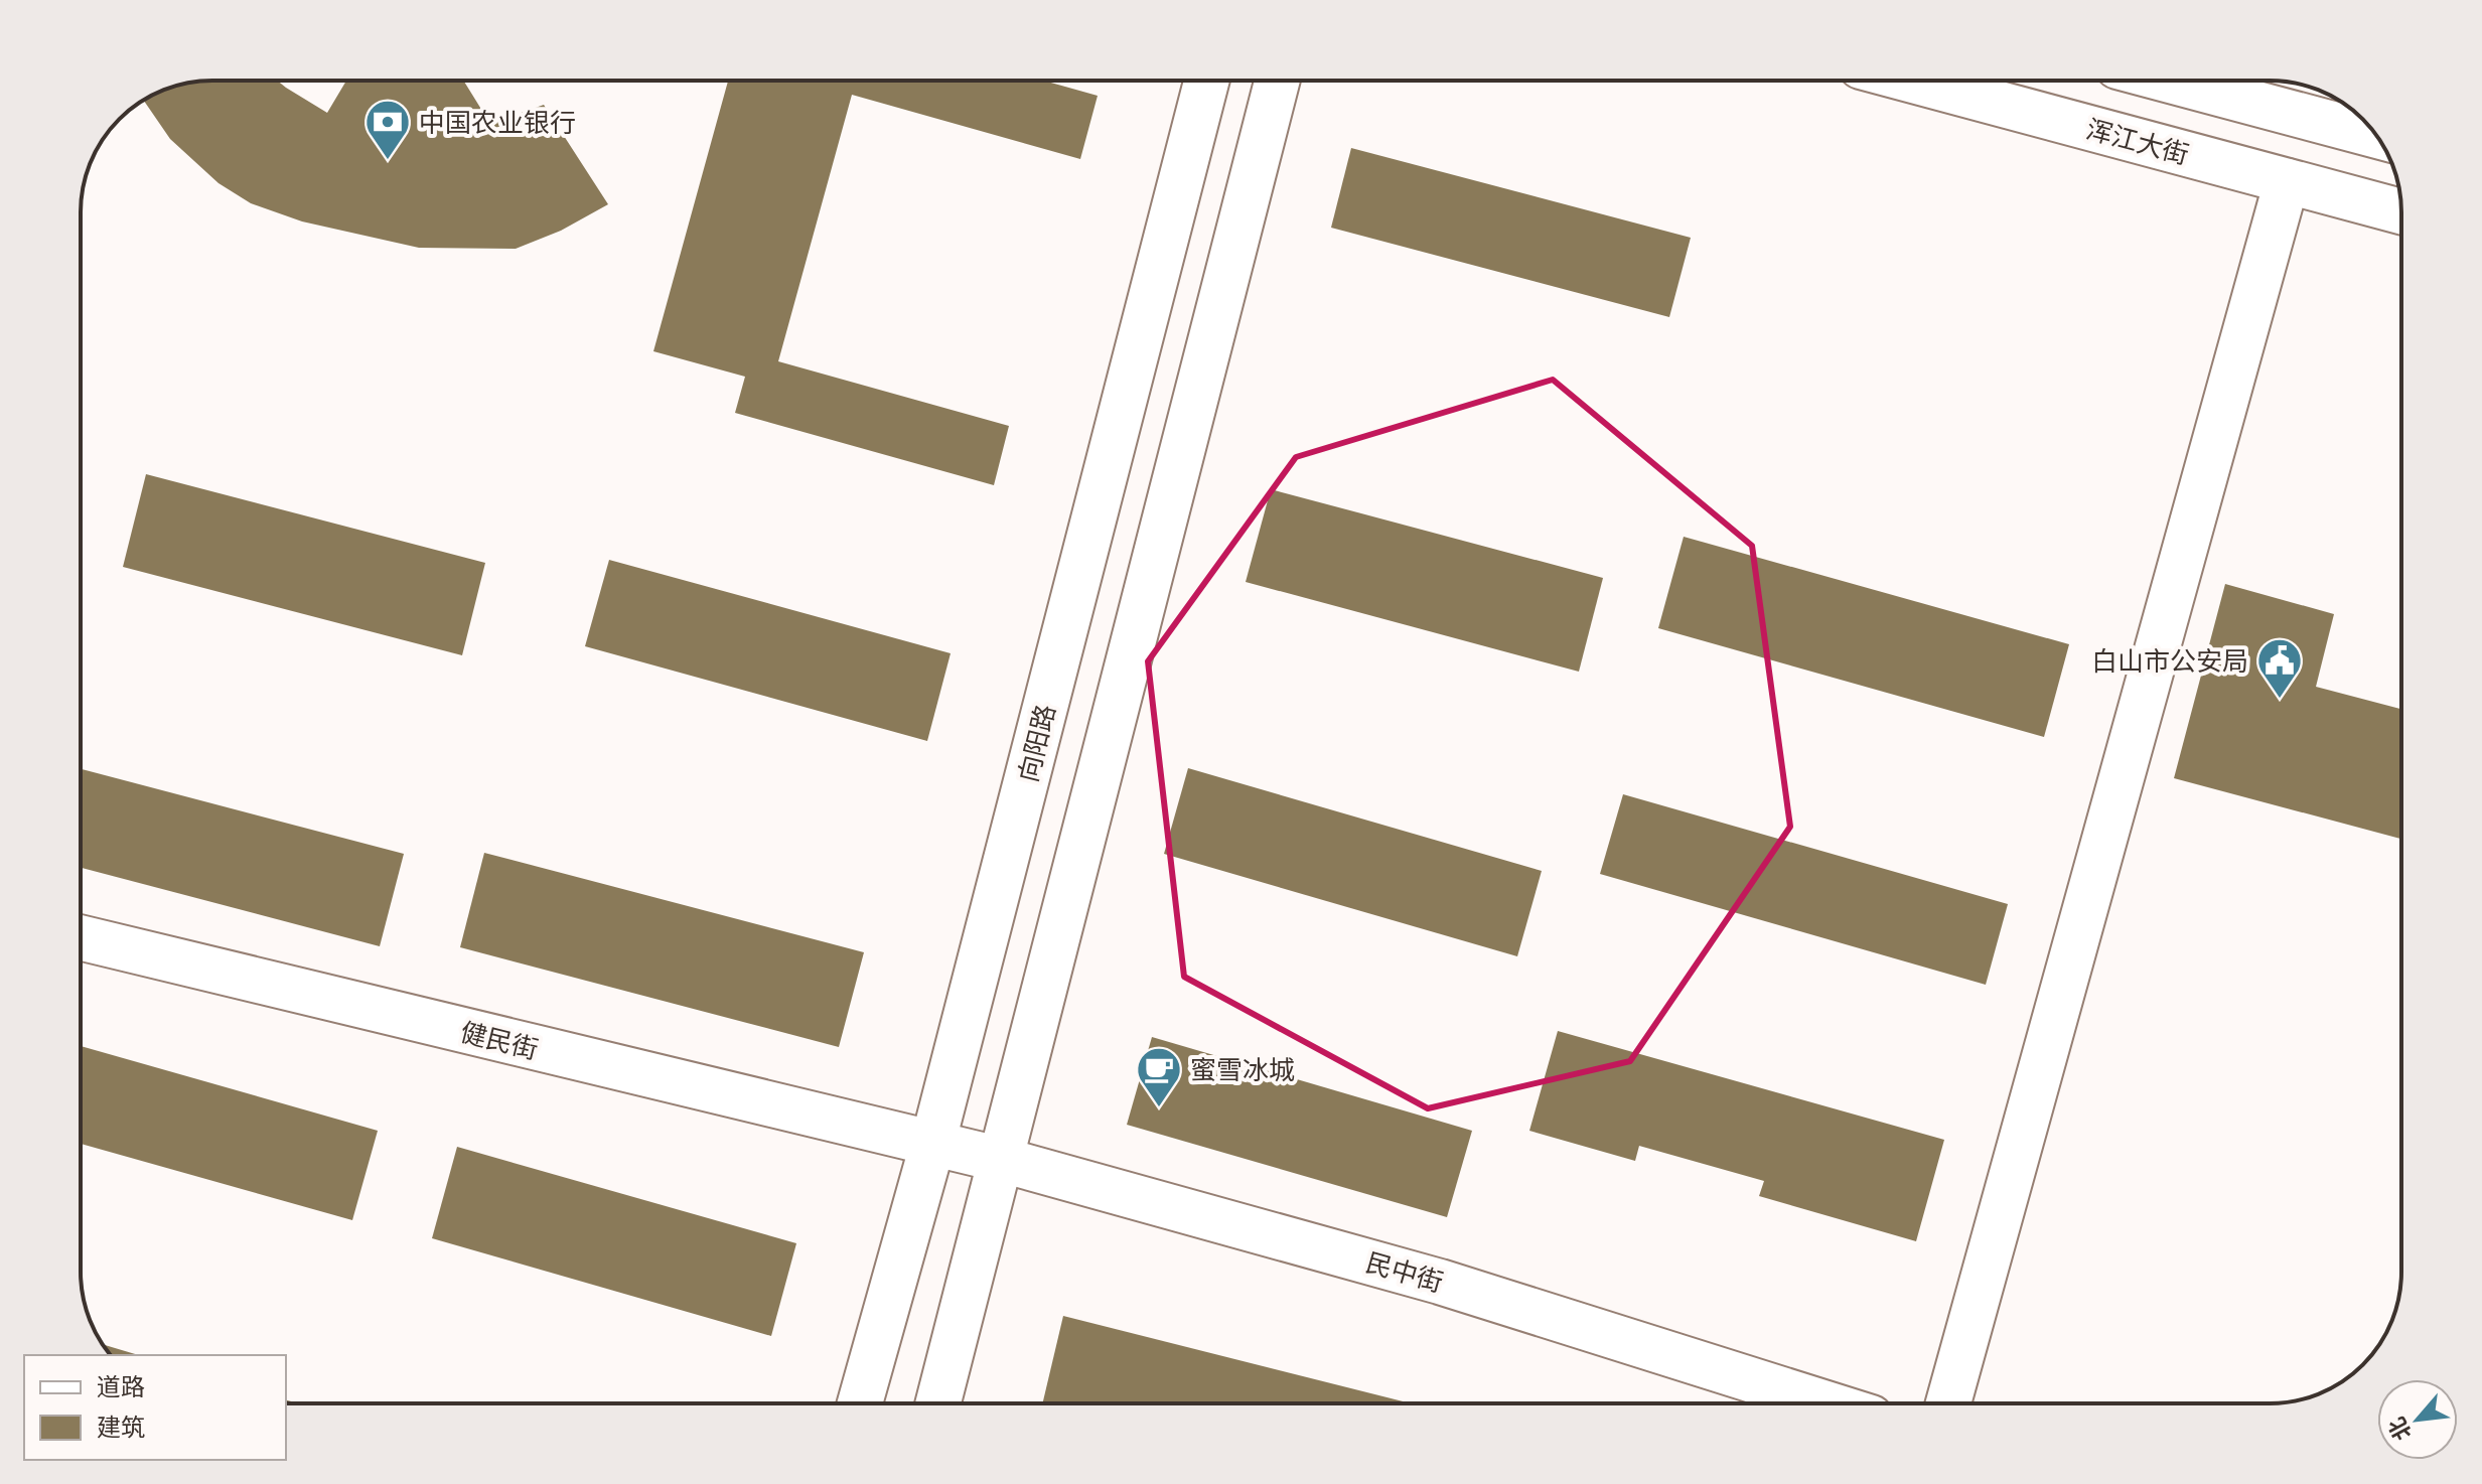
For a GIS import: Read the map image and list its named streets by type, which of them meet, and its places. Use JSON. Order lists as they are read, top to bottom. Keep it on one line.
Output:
{"streets":{"main road":["浑江大街","向阳路","健民街","民中街"]},"crossings":[["向阳路","健民街"],["向阳路","民中街"],["健民街","民中街"]],"places":{"bank":["中国农业银行"],"public building":["白山市公安局"],"cafe":["蜜雪冰城"]},"legend":["道路","建筑"],"north":"bottom left"}
